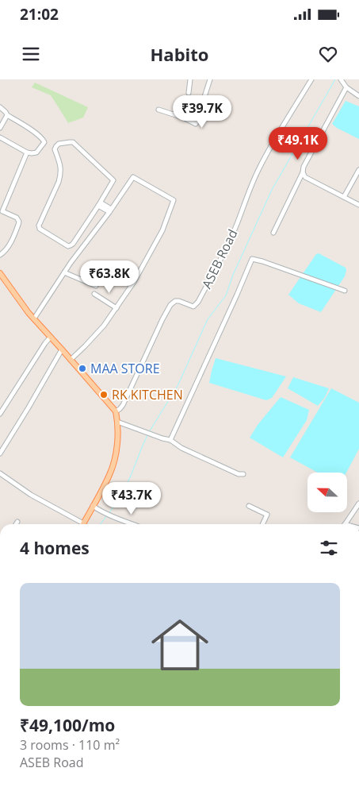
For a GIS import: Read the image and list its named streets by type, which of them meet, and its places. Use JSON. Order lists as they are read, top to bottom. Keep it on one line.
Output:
{"streets":{"street":["ASEB Road"]},"places":["MAA STORE","RK KITCHEN"],"north":"left","page":{"status":"21:02","header":"Habito","price":["₹39.7K","₹49.1K","₹63.8K","₹43.7K"],"heading":"4 homes","list":[{"name":"₹49,100/mo","note":"3 rooms · 110 m² · ASEB Road"}]}}
